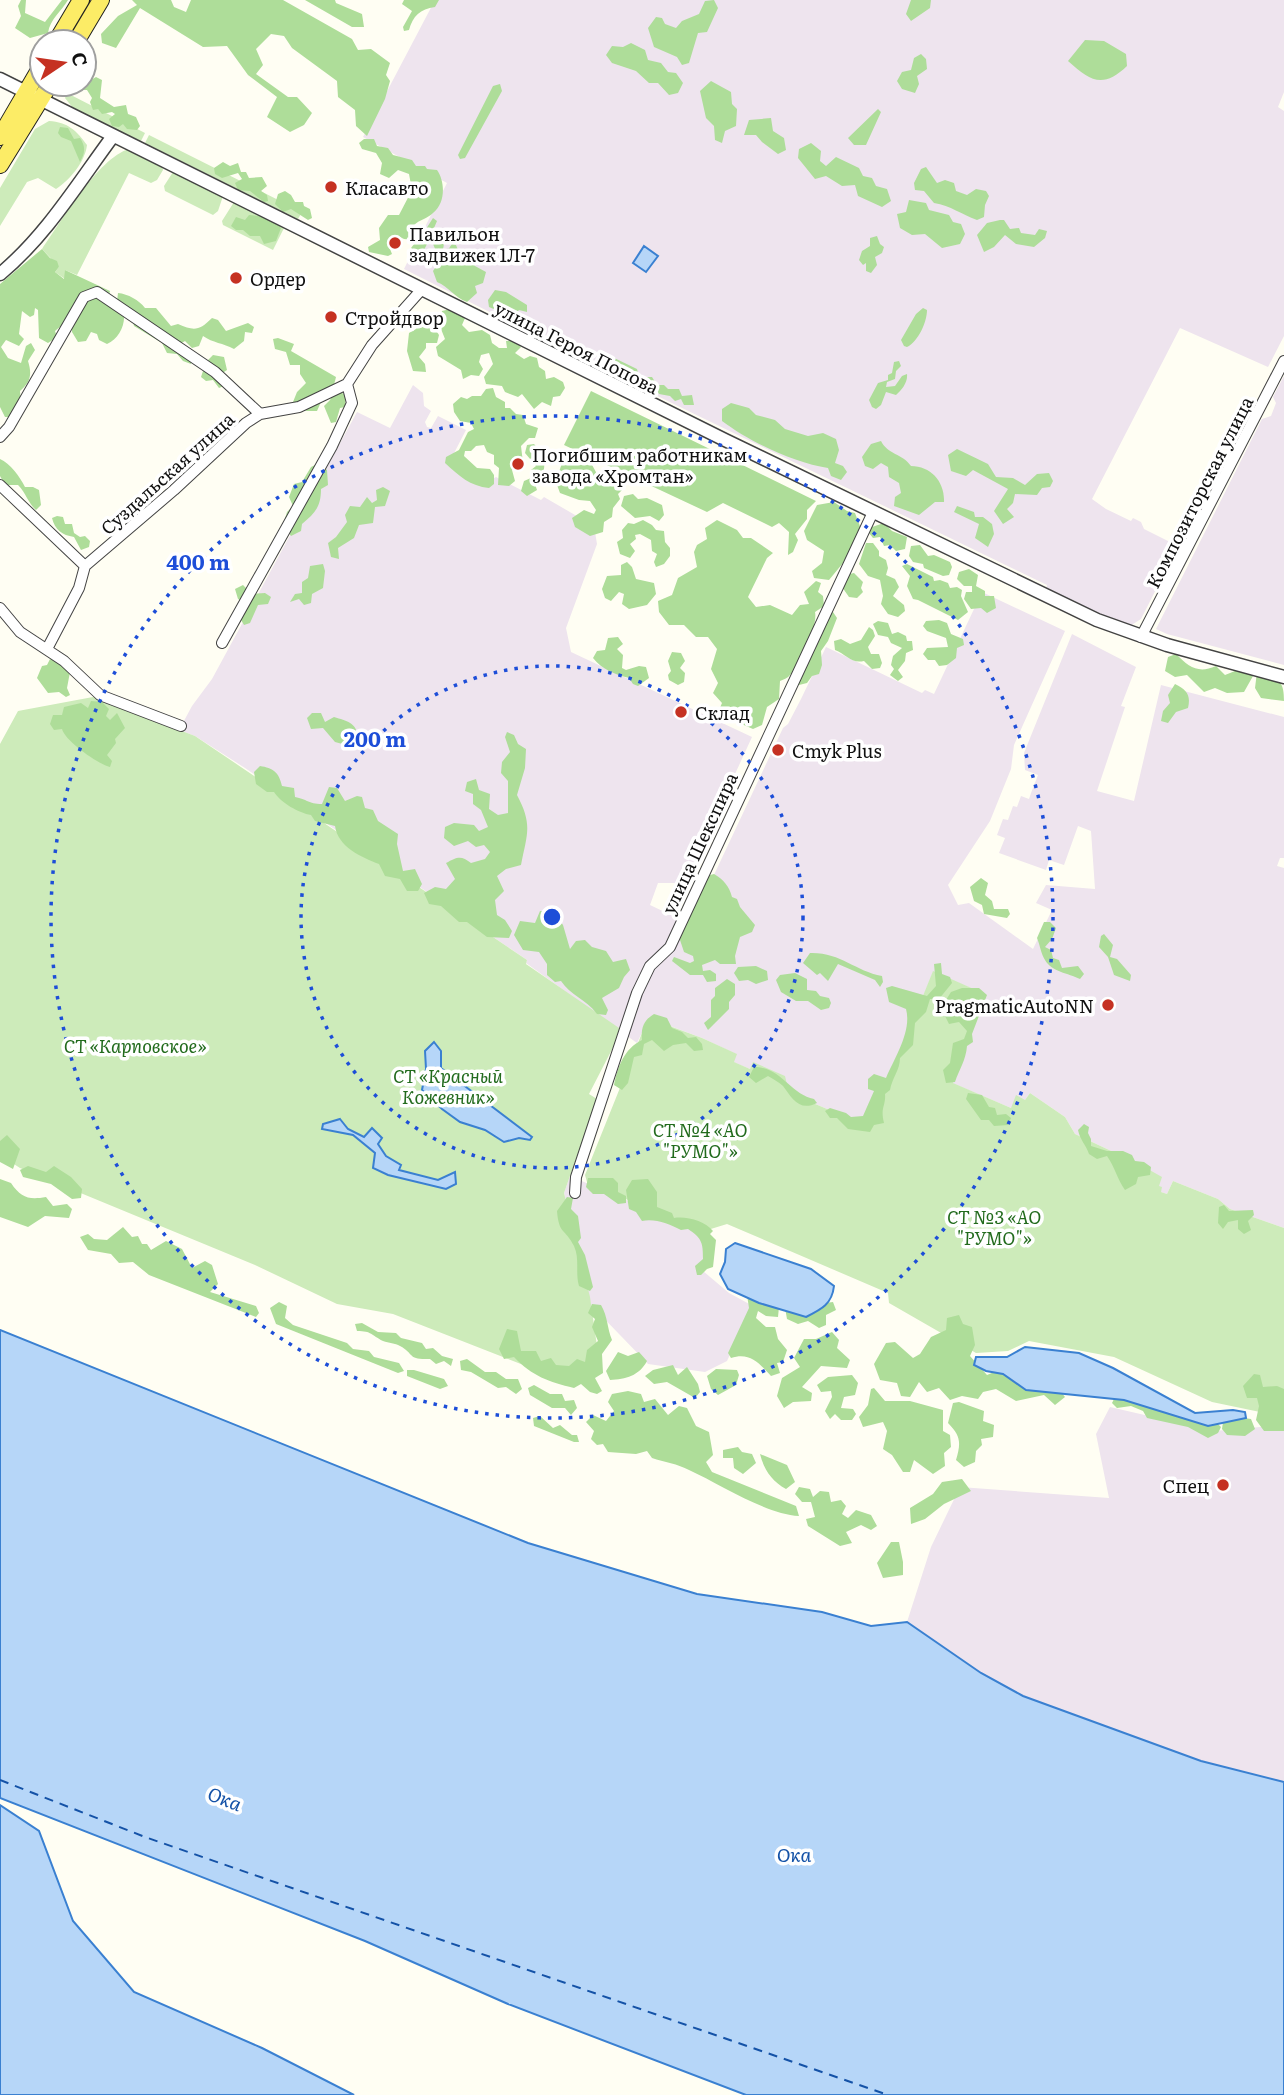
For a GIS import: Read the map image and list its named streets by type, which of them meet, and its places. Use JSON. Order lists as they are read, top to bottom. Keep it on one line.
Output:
{"streets":{"street":["улица Героя Попова","Суздальская улица","Композиторская улица","улица Шекспира"]},"crossings":[["улица Героя Попова","Композиторская улица"],["улица Героя Попова","улица Шекспира"]],"water":["Ока"],"parks":["СТ «Карповское»","СТ «Красный Кожевник»","СТ №4 «АО \"РУМО\"»","СТ №3 «АО \"РУМО\"»"],"places":["Класавто","Павильон задвижек 1Л-7","Ордер","Стройдвор","Погибшим работникам завода «Хромтан»","Склад","Cmyk Plus","PragmaticAutoNN","Спец"],"north":"right","rings":["400 m","200 m"]}
